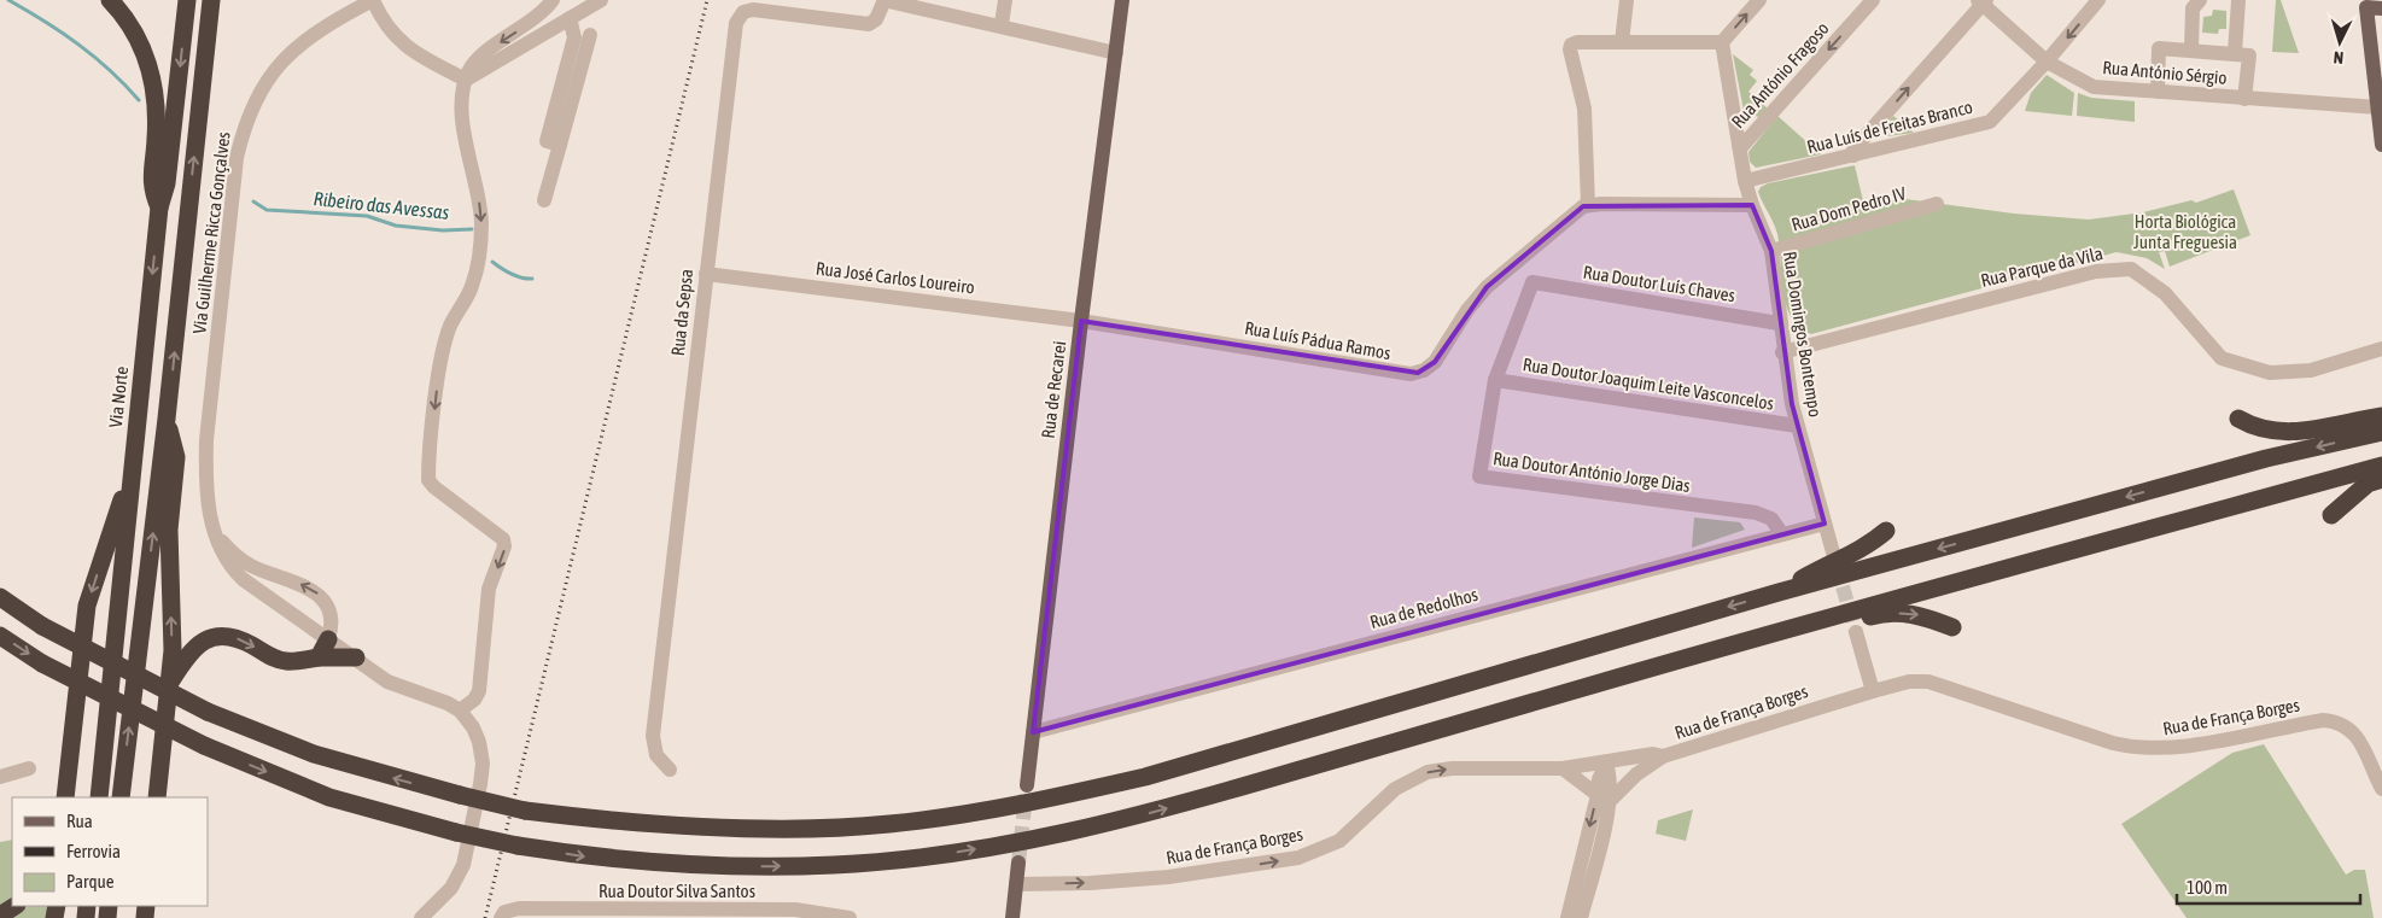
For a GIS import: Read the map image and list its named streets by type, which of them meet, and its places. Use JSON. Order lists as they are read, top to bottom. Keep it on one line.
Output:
{"streets":{"highway":["Via Norte"],"main road":["Rua de Recarei"],"street":["Rua António Sérgio","Rua António Fragoso","Rua Luís de Freitas Branco","Rua Dom Pedro IV","Via Guilherme Ricca Gonçalves","Rua Parque da Vila","Rua José Carlos Loureiro","Rua Doutor Luís Chaves","Rua da Sepsa","Rua Domingos Bontempo","Rua Luís Pádua Ramos","Rua Doutor Joaquim Leite Vasconcelos","Rua Doutor António Jorge Dias","Rua de Redolhos","Rua de França Borges","Rua Doutor Silva Santos"]},"crossings":[["Rua António Sérgio","Rua Luís de Freitas Branco"],["Rua António Fragoso","Rua Domingos Bontempo"],["Rua Luís de Freitas Branco","Rua Domingos Bontempo"],["Rua Dom Pedro IV","Rua Domingos Bontempo"],["Rua Parque da Vila","Rua Domingos Bontempo"],["Rua José Carlos Loureiro","Rua da Sepsa"],["Rua José Carlos Loureiro","Rua Luís Pádua Ramos"],["Rua José Carlos Loureiro","Rua de Recarei"],["Rua Doutor Luís Chaves","Rua Domingos Bontempo"],["Rua Doutor Luís Chaves","Rua Doutor António Jorge Dias"],["Rua Domingos Bontempo","Rua Doutor Joaquim Leite Vasconcelos"],["Rua Domingos Bontempo","Rua de Redolhos"],["Rua Luís Pádua Ramos","Rua de Recarei"],["Rua Doutor Joaquim Leite Vasconcelos","Rua Doutor António Jorge Dias"],["Rua de Recarei","Rua de Redolhos"],["Rua Doutor António Jorge Dias","Rua de Redolhos"]],"one_way":["Rua de França Borges"],"water":["Ribeiro das Avessas"],"parks":["Horta Biológica Junta Freguesia"],"legend":["Rua","Ferrovia","Parque"],"scale_bar":"100 m","north":"bottom"}
